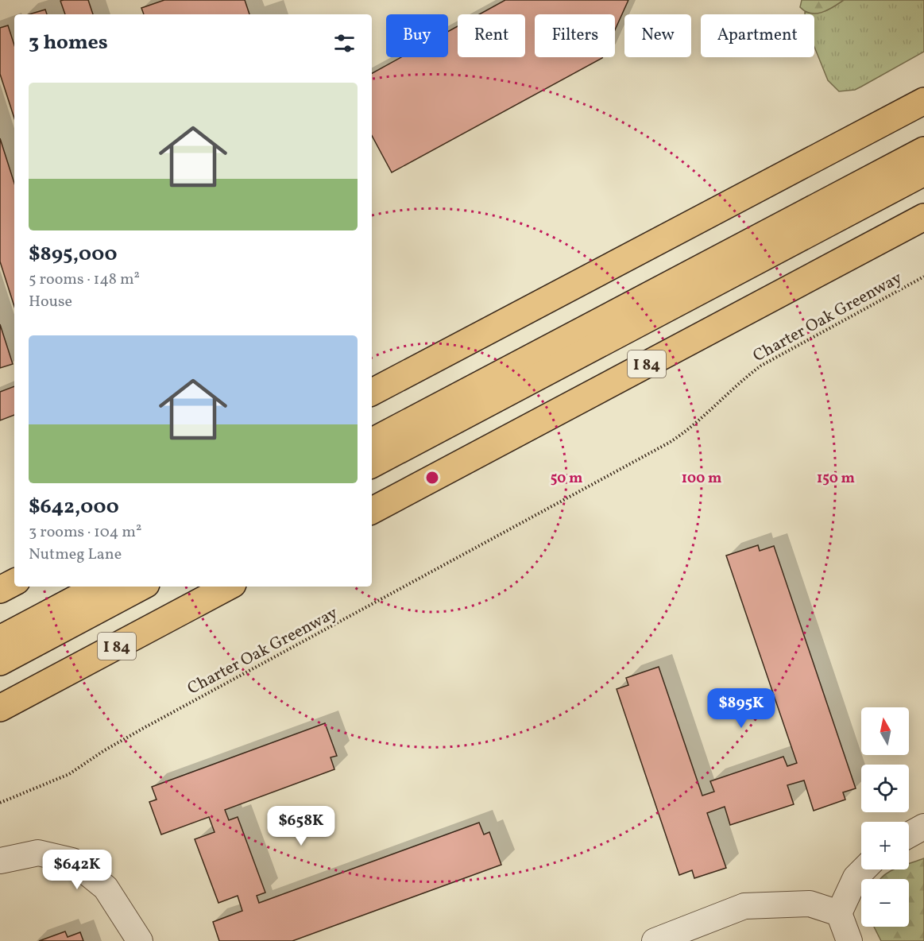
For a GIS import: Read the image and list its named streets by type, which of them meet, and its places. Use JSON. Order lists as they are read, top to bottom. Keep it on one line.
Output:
{"streets":{"highway":["I 84"],"path":["Charter Oak Greenway"]},"north":"top","page":{"chip":["Buy","Rent","Filters","New","Apartment"],"heading":"3 homes","list":[{"name":"$895,000","note":"5 rooms · 148 m² · House"},{"name":"$642,000","note":"3 rooms · 104 m² · Nutmeg Lane"}],"price":["$895K","$658K","$642K"],"map_buttons":["+","−"]},"rings":["50 m","100 m","150 m"]}
